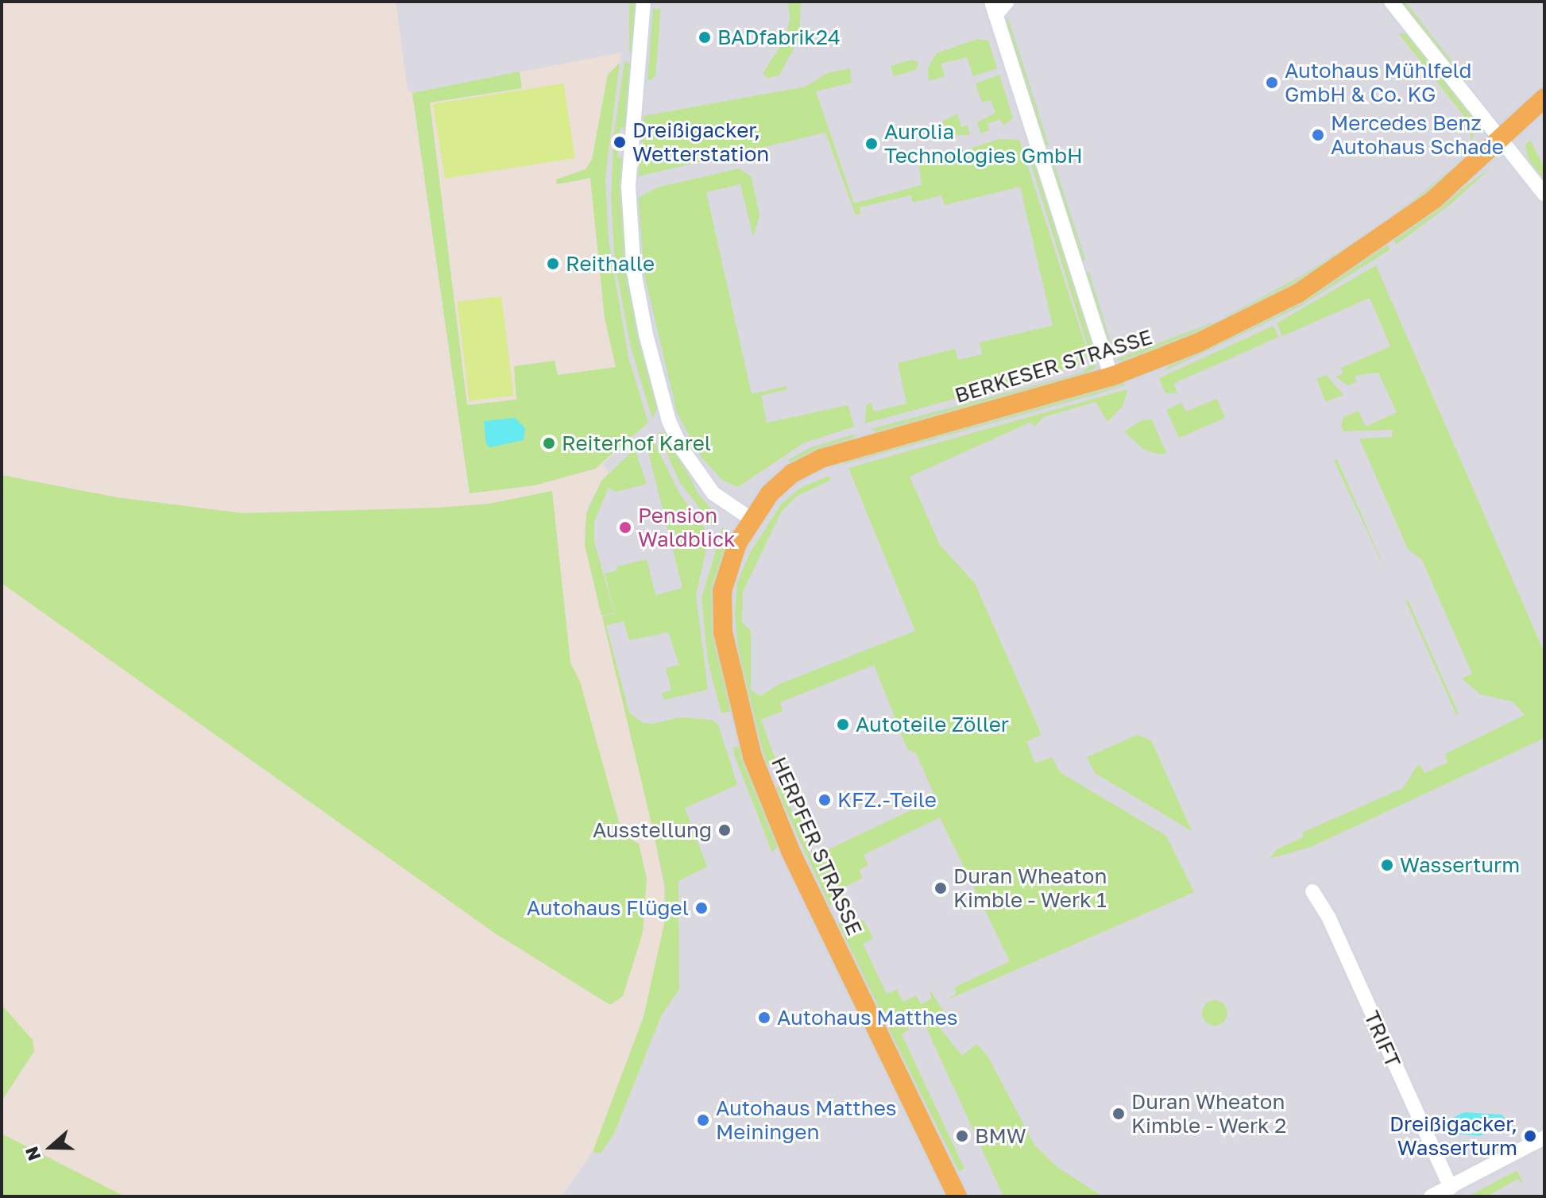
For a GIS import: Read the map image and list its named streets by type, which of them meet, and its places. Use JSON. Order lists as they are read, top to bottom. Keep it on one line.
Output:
{"streets":{"main road":["BERKESER STRASSE","HERPFER STRASSE"],"street":["TRIFT"]},"crossings":[["BERKESER STRASSE","HERPFER STRASSE"]],"places":["BADfabrik24","Autohaus Mühlfeld GmbH & Co. KG","Mercedes Benz Autohaus Schade","Dreißigacker, Wetterstation","Aurolia Technologies GmbH","Reithalle","Reiterhof Karel","Pension Waldblick","Autoteile Zöller","KFZ.-Teile","Ausstellung","Wasserturm","Duran Wheaton Kimble - Werk 1","Autohaus Flügel","Autohaus Matthes","Duran Wheaton Kimble - Werk 2","Autohaus Matthes Meiningen","BMW","Dreißigacker, Wasserturm"],"north":"left"}
